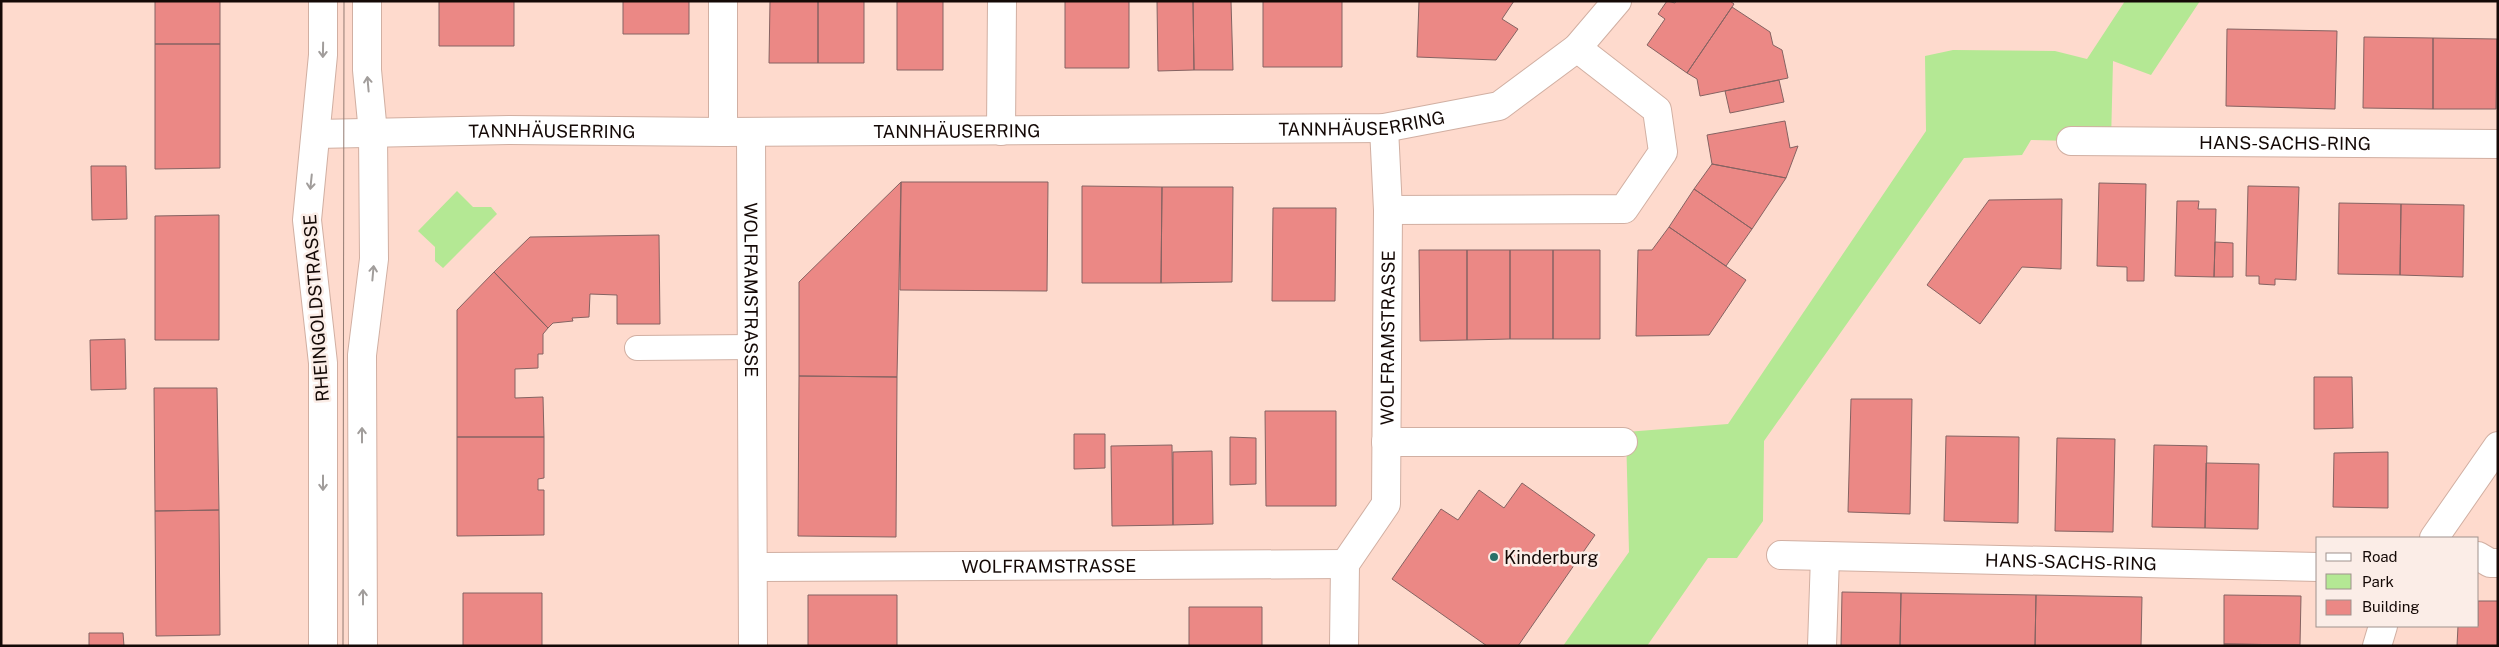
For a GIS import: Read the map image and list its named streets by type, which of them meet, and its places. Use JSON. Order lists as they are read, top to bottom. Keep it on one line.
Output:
{"streets":{"street":["TANNHÄUSERRING","HANS-SACHS-RING","WOLFRAMSTRASSE","RHEINGOLDSTRASSE"]},"crossings":[["TANNHÄUSERRING","WOLFRAMSTRASSE"],["TANNHÄUSERRING","RHEINGOLDSTRASSE"]],"places":["Kinderburg"],"legend":["Road","Park","Building"]}
